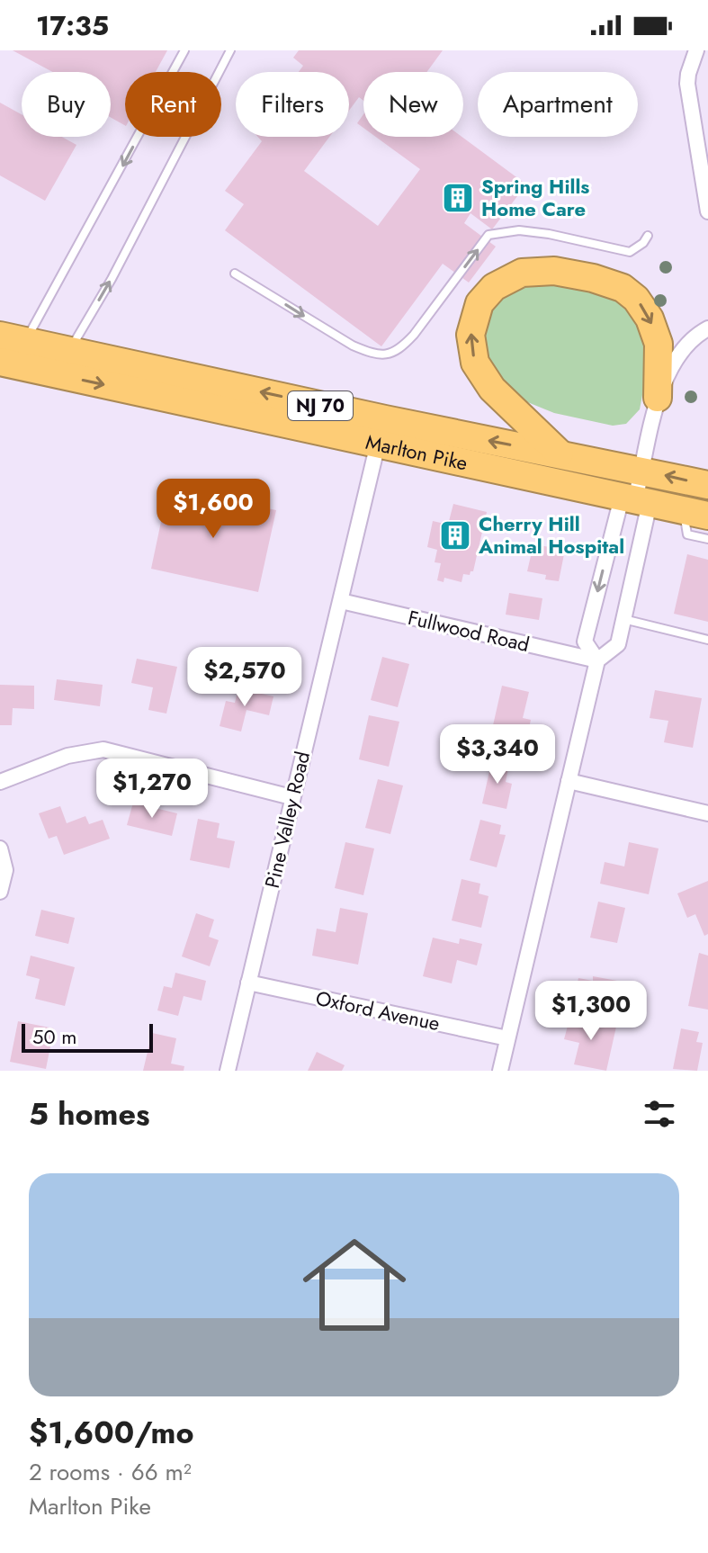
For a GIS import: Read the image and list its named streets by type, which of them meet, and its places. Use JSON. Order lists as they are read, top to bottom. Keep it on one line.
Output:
{"streets":{"highway":["NJ 70","Marlton Pike"],"street":["Fullwood Road","Pine Valley Road","Oxford Avenue"]},"crossings":[["Marlton Pike","Pine Valley Road"],["Fullwood Road","Pine Valley Road"],["Pine Valley Road","Oxford Avenue"]],"places":{"building":["Spring Hills Home Care","Cherry Hill Animal Hospital"]},"scale_bar":"50 m","page":{"status":"17:35","chip":["Buy","Rent","Filters","New","Apartment"],"price":["$1,600","$2,570","$3,340","$1,270","$1,300"],"scale":"50 m","heading":"5 homes","list":[{"name":"$1,600/mo","note":"2 rooms · 66 m² · Marlton Pike"}]}}
